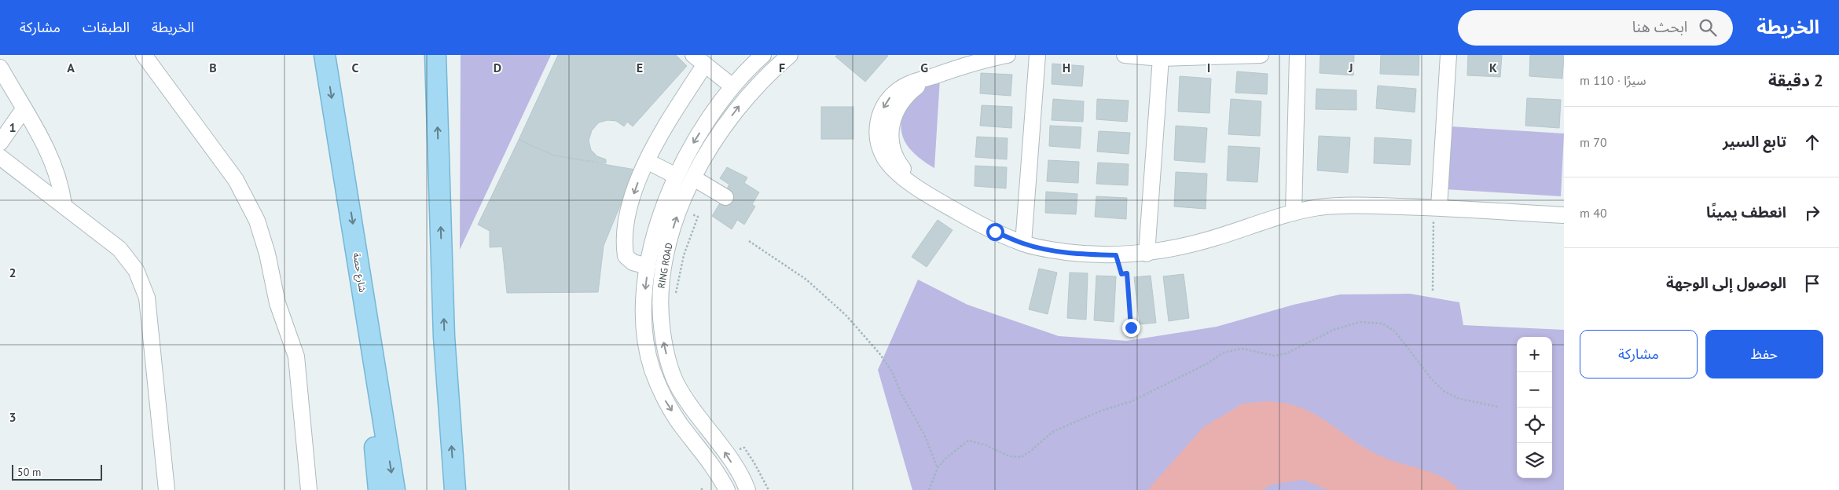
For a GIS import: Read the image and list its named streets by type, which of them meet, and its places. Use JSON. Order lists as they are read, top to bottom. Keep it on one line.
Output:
{"streets":{"main road":["شارع حصة"],"street":["RING ROAD"]},"scale_bar":"50 m","page":{"header":"الخريطة","search":"ابحث هنا","nav":["الخريطة","الطبقات","مشاركة"],"heading":["2 دقيقة","سيرًا · 110 m"],"list":[["تابع السير","70 m"],["انعطف يمينًا","40 m"],"الوصول إلى الوجهة"],"buttons":["حفظ","مشاركة"],"map_buttons":["+","−"],"scale":"50 m"},"grid":{"columns":["A","B","C","D","E","F","G","H","I","J","K"],"rows":["1","2","3"]}}
